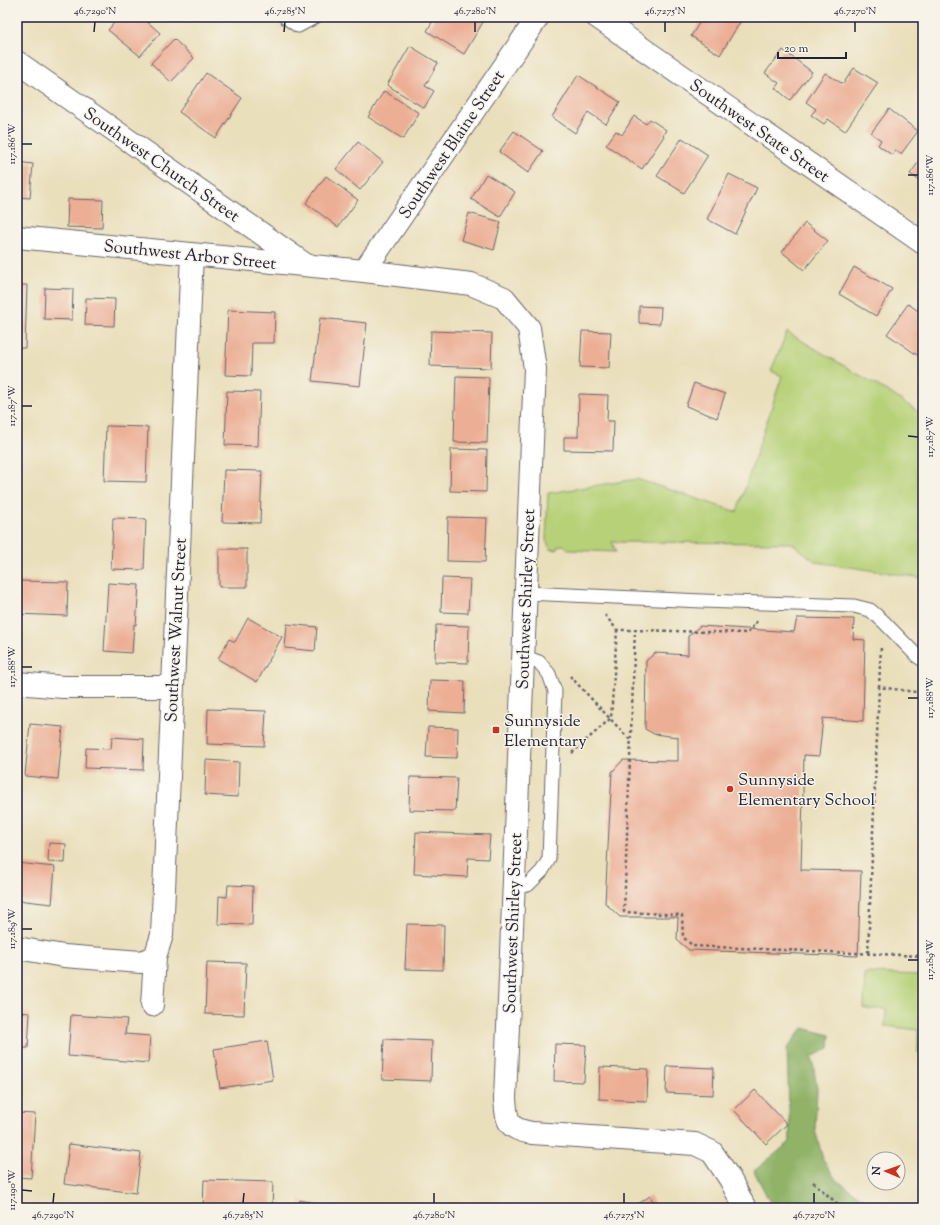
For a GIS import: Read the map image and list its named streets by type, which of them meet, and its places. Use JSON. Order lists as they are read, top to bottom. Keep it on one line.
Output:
{"streets":{"street":["Southwest State Street","Southwest Blaine Street","Southwest Church Street","Southwest Arbor Street","Southwest Shirley Street","Southwest Walnut Street"]},"crossings":[["Southwest Blaine Street","Southwest Arbor Street"],["Southwest Blaine Street","Southwest Shirley Street"],["Southwest Church Street","Southwest Arbor Street"],["Southwest Arbor Street","Southwest Shirley Street"],["Southwest Arbor Street","Southwest Walnut Street"]],"places":{"transit":["Sunnyside Elementary"],"other":["Sunnyside Elementary School"]},"scale_bar":"20 m","north":"left","coordinates":["46.7290°N","46.7285°N","46.7280°N","46.7275°N","46.7270°N","117.186°W","117.187°W","117.188°W","117.189°W","117.190°W"]}
